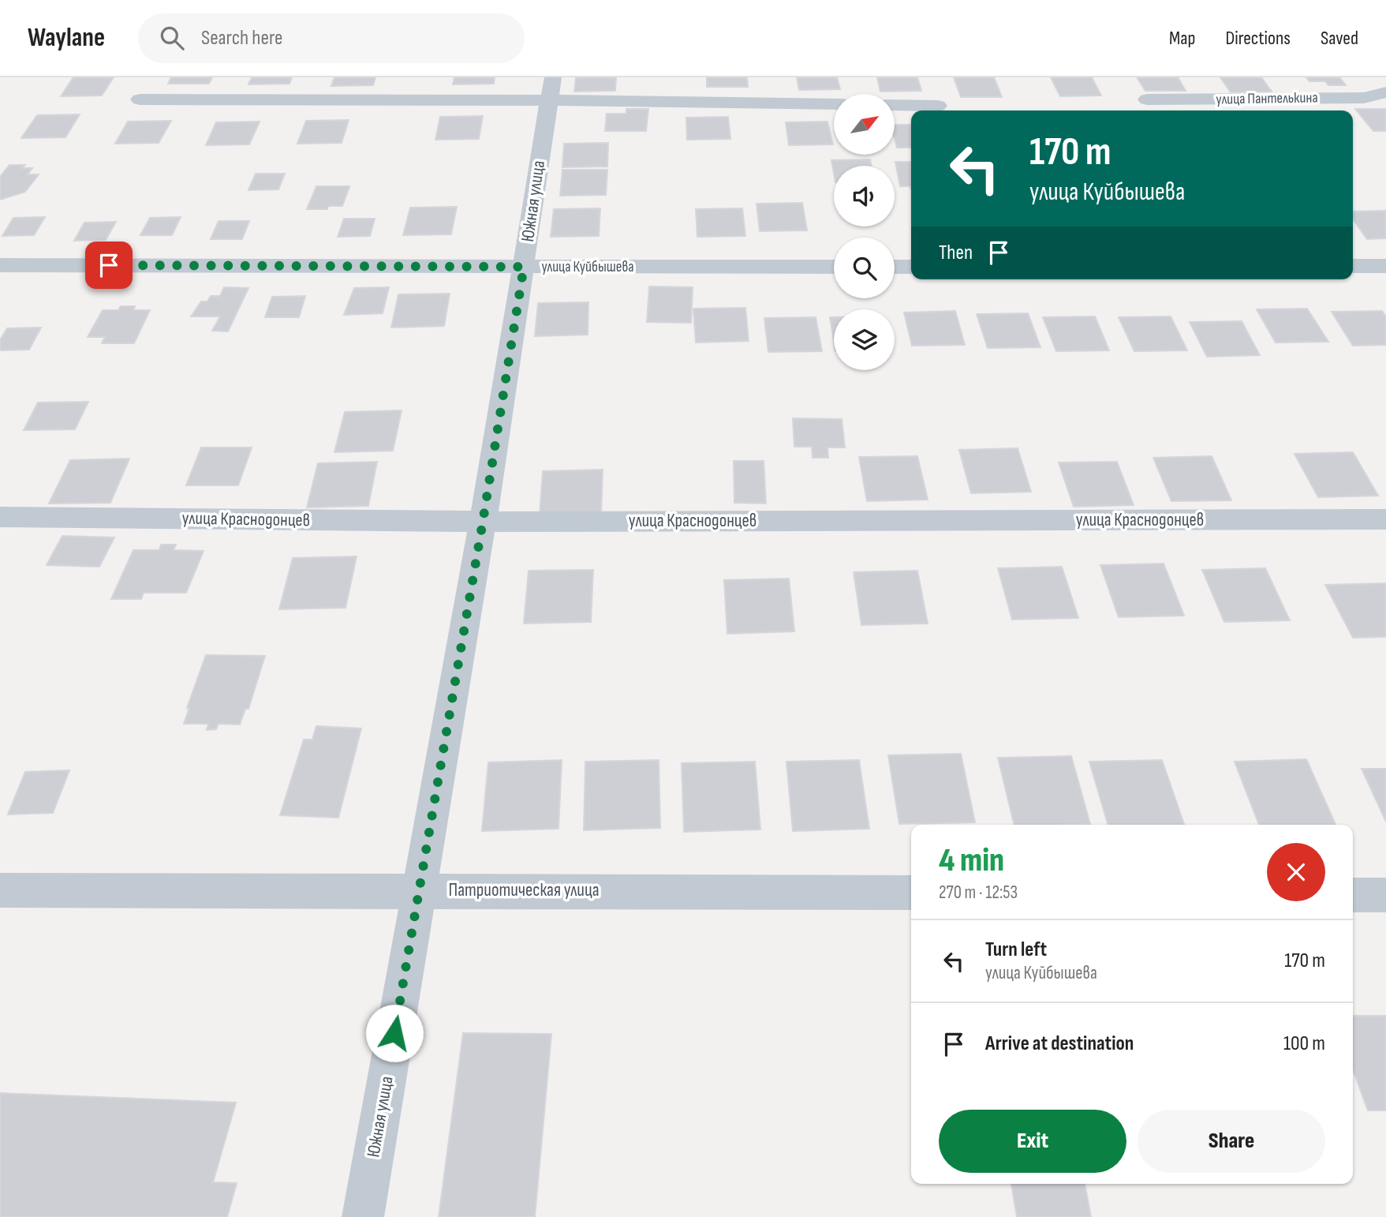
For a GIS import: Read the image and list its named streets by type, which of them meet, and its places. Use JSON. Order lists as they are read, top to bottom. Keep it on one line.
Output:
{"streets":{"street":["улица Пантелькина","Южная улица","улица Куйбышева","улица Краснодонцев","Патриотическая улица"]},"crossings":[["Южная улица","улица Куйбышева"],["Южная улица","улица Краснодонцев"],["Южная улица","Патриотическая улица"]],"north":"top right","page":{"header":"Waylane","search":"Search here","nav":["Map","Directions","Saved"],"turn":["170 m","улица Куйбышева"],"then":"Then","heading":["4 min","270 m · 12:53"],"list":[{"name":"Turn left","note":"улица Куйбышева","value":"170 m"},{"name":"Arrive at destination","value":"100 m"}],"buttons":["Exit","Share"]}}
